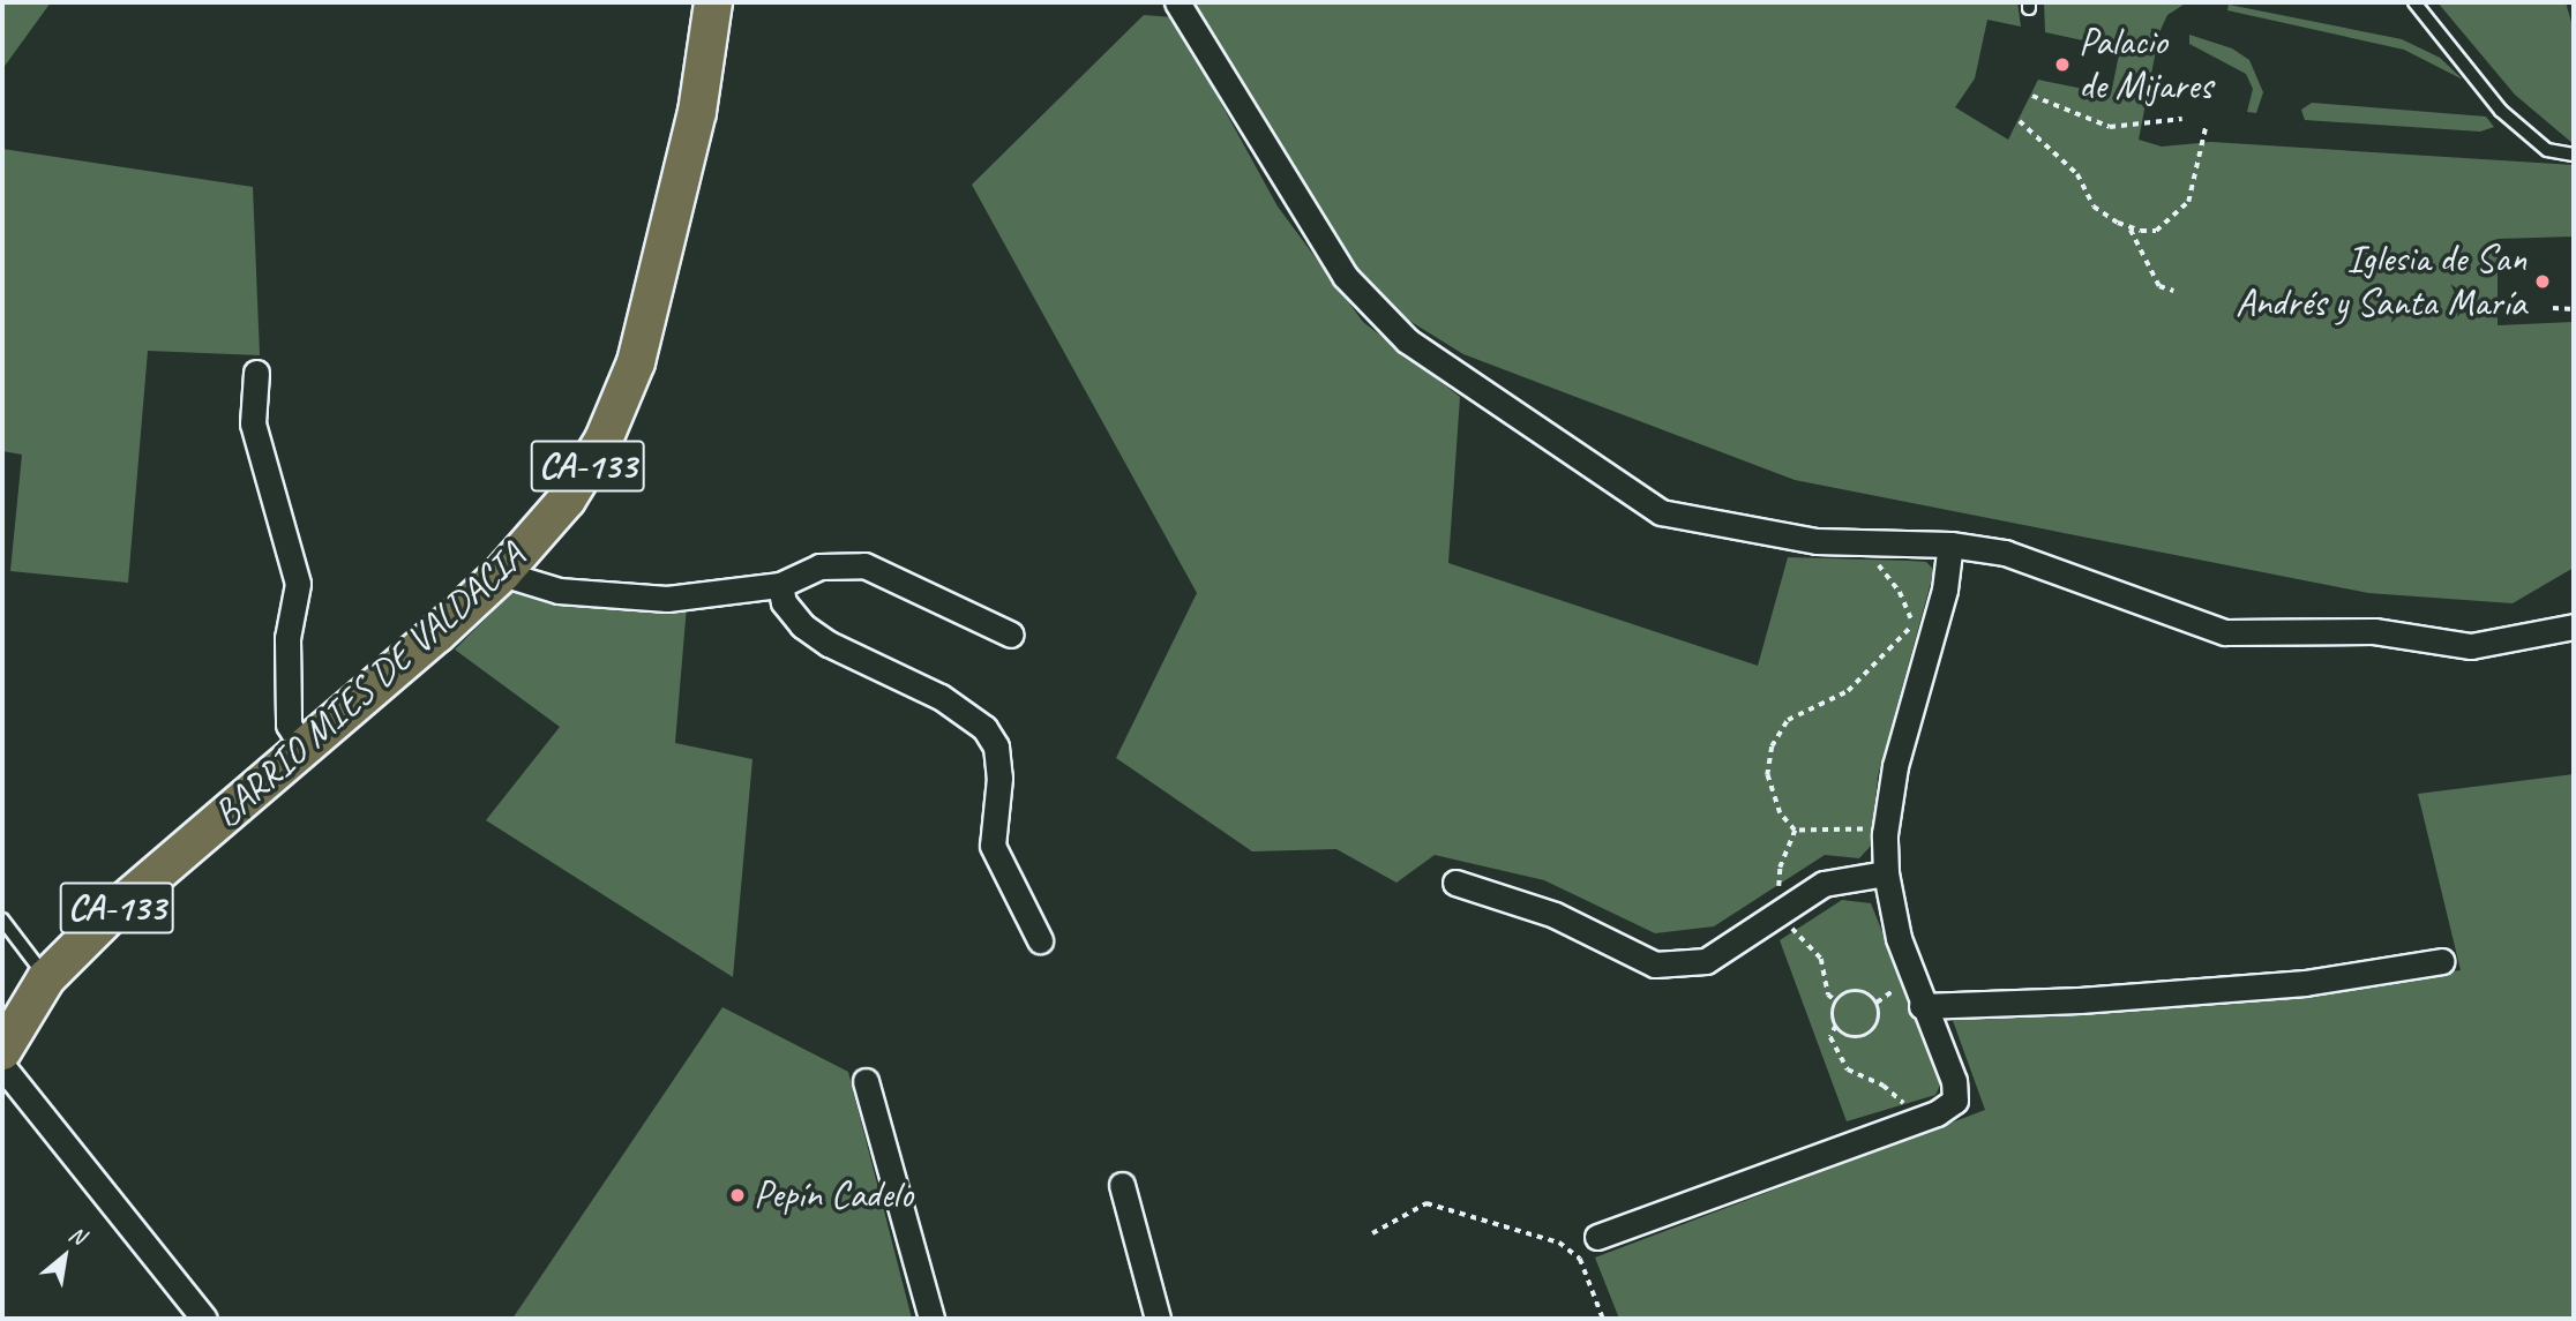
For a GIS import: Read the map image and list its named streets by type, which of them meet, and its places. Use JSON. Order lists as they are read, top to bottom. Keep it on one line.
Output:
{"streets":{"main road":["CA-133","BARRIO MIES DE VALDACIA"]},"places":["Palacio de Mijares","Iglesia de San Andrés y Santa María","Pepín Cadelo"],"north":"top right"}
